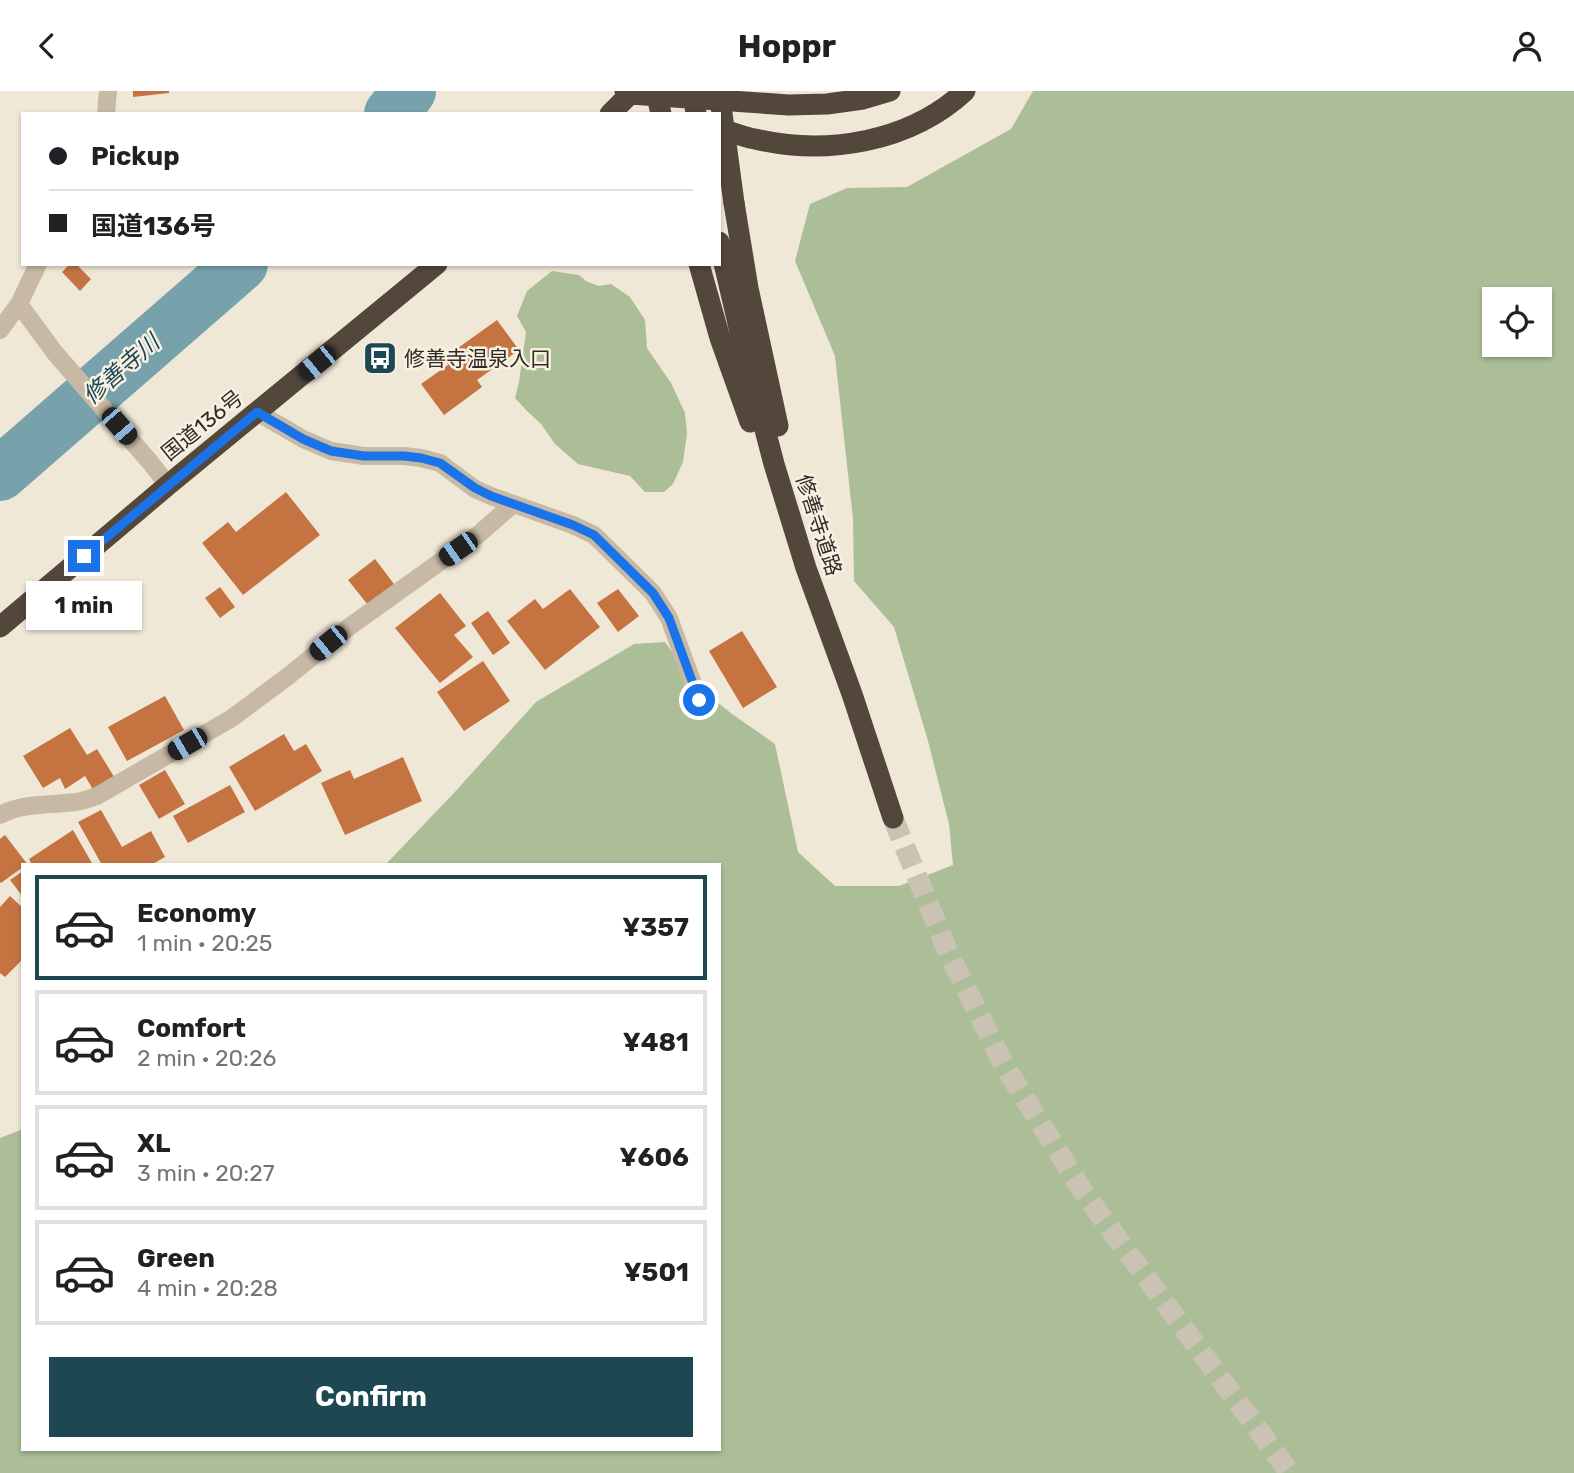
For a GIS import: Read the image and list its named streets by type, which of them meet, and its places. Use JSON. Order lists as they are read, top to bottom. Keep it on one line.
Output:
{"streets":{"highway":["国道136号","修善寺道路"]},"water":["修善寺川"],"places":{"bus stop":["修善寺温泉入口"]},"page":{"header":"Hoppr","banner":["Pickup","国道136号"],"bubble":"1 min","list":[{"name":"Economy","note":"1 min · 20:25","value":"¥357"},{"name":"Comfort","note":"2 min · 20:26","value":"¥481"},{"name":"XL","note":"3 min · 20:27","value":"¥606"},{"name":"Green","note":"4 min · 20:28","value":"¥501"}],"buttons":"Confirm"}}
